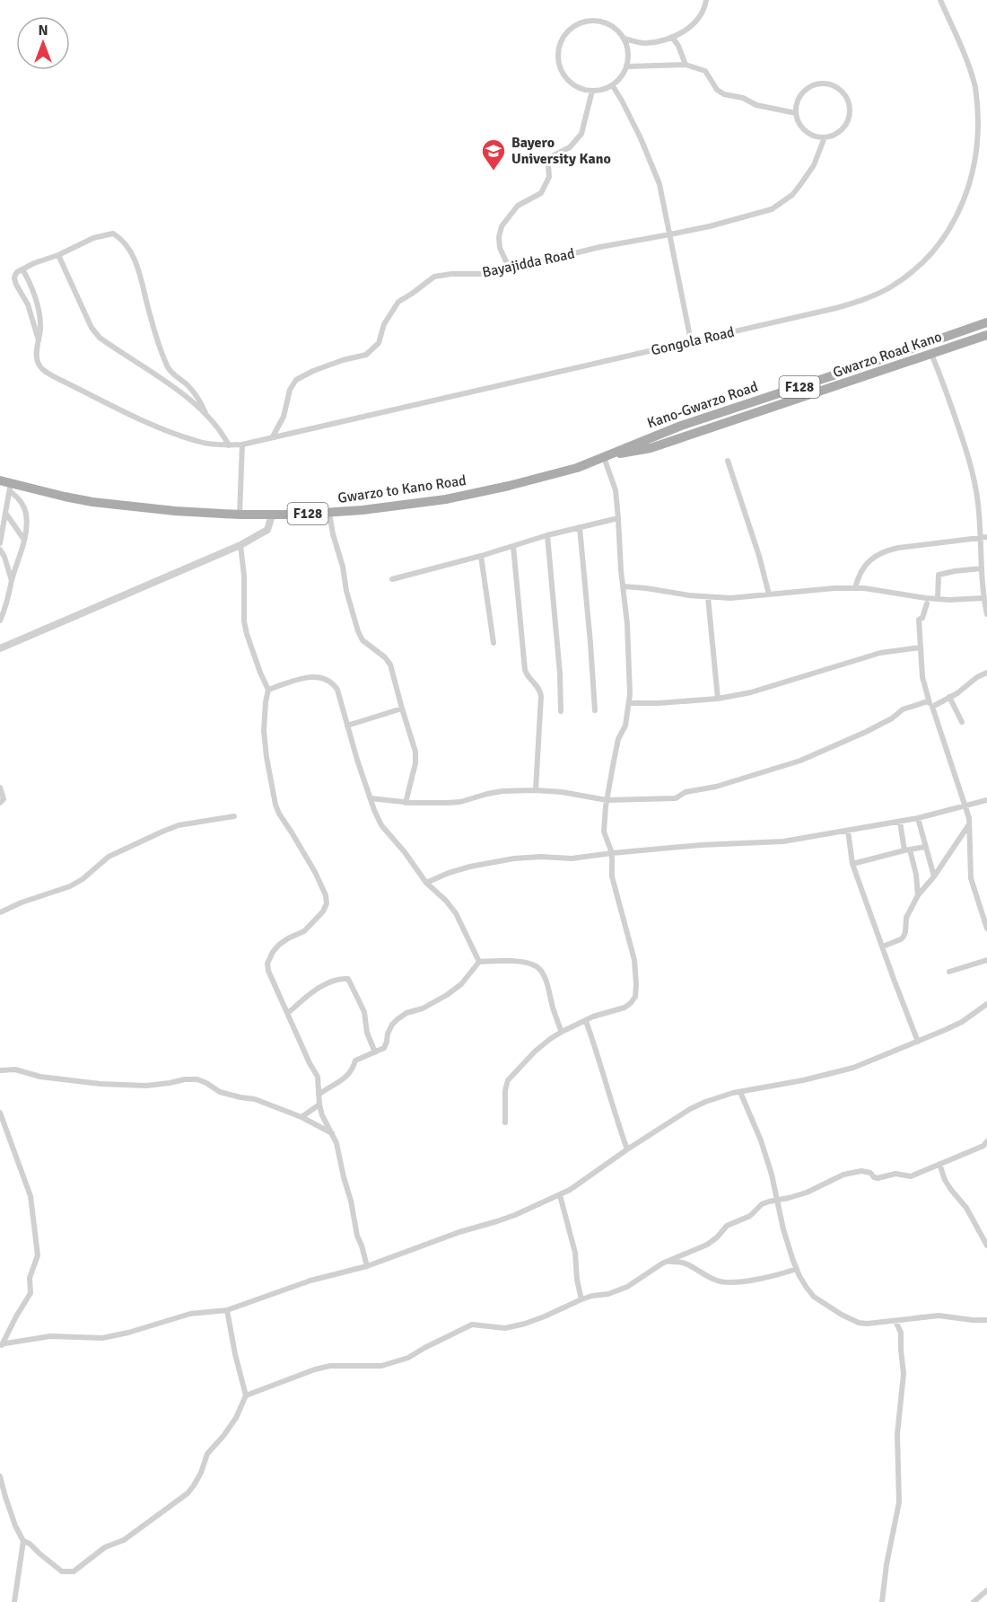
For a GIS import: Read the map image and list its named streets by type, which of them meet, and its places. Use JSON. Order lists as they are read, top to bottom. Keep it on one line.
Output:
{"streets":{"main road":["Gwarzo Road Kano","F128","Kano-Gwarzo Road","Gwarzo to Kano Road"],"street":["Bayajidda Road","Gongola Road"]},"crossings":[["Bayajidda Road","Gongola Road"],["Gwarzo Road Kano","Kano-Gwarzo Road"],["Gwarzo Road Kano","Gwarzo to Kano Road"],["Kano-Gwarzo Road","Gwarzo to Kano Road"]],"places":{"school or university":["Bayero University Kano"]},"north":"top"}
